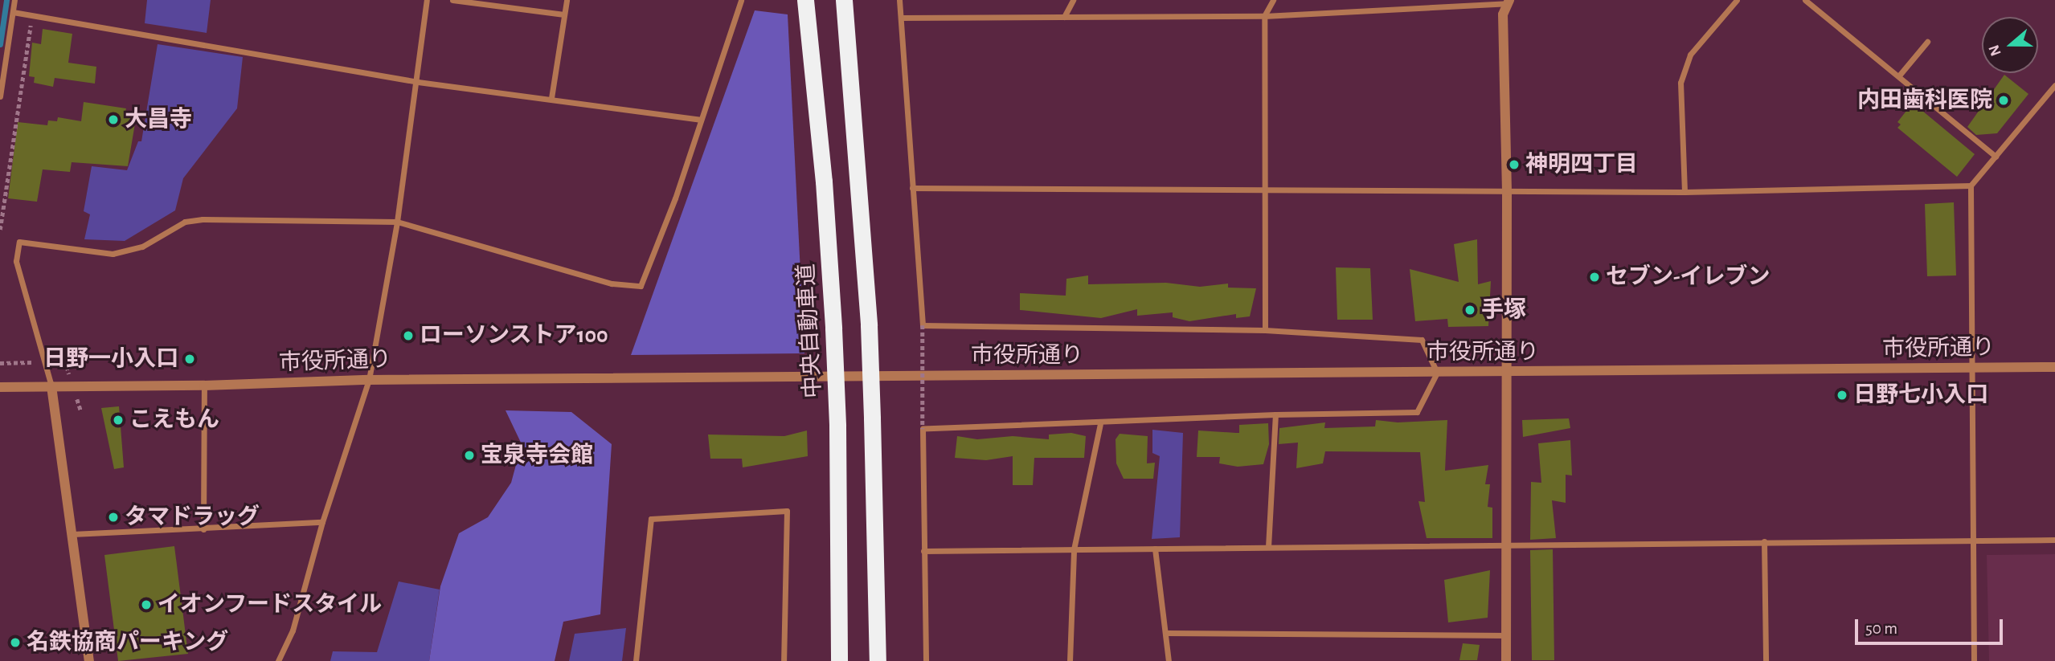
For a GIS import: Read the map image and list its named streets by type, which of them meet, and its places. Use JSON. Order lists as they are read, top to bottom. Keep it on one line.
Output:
{"streets":{"highway":["中央自動車道"],"street":["市役所通り"]},"places":["内田歯科医院","大昌寺","神明四丁目","セブン-イレブン","手塚","ローソンストア100","日野一小入口","日野七小入口","こえもん","宝泉寺会館","タマドラッグ","イオンフードスタイル","名鉄協商パーキング"],"scale_bar":"50 m","north":"left"}
